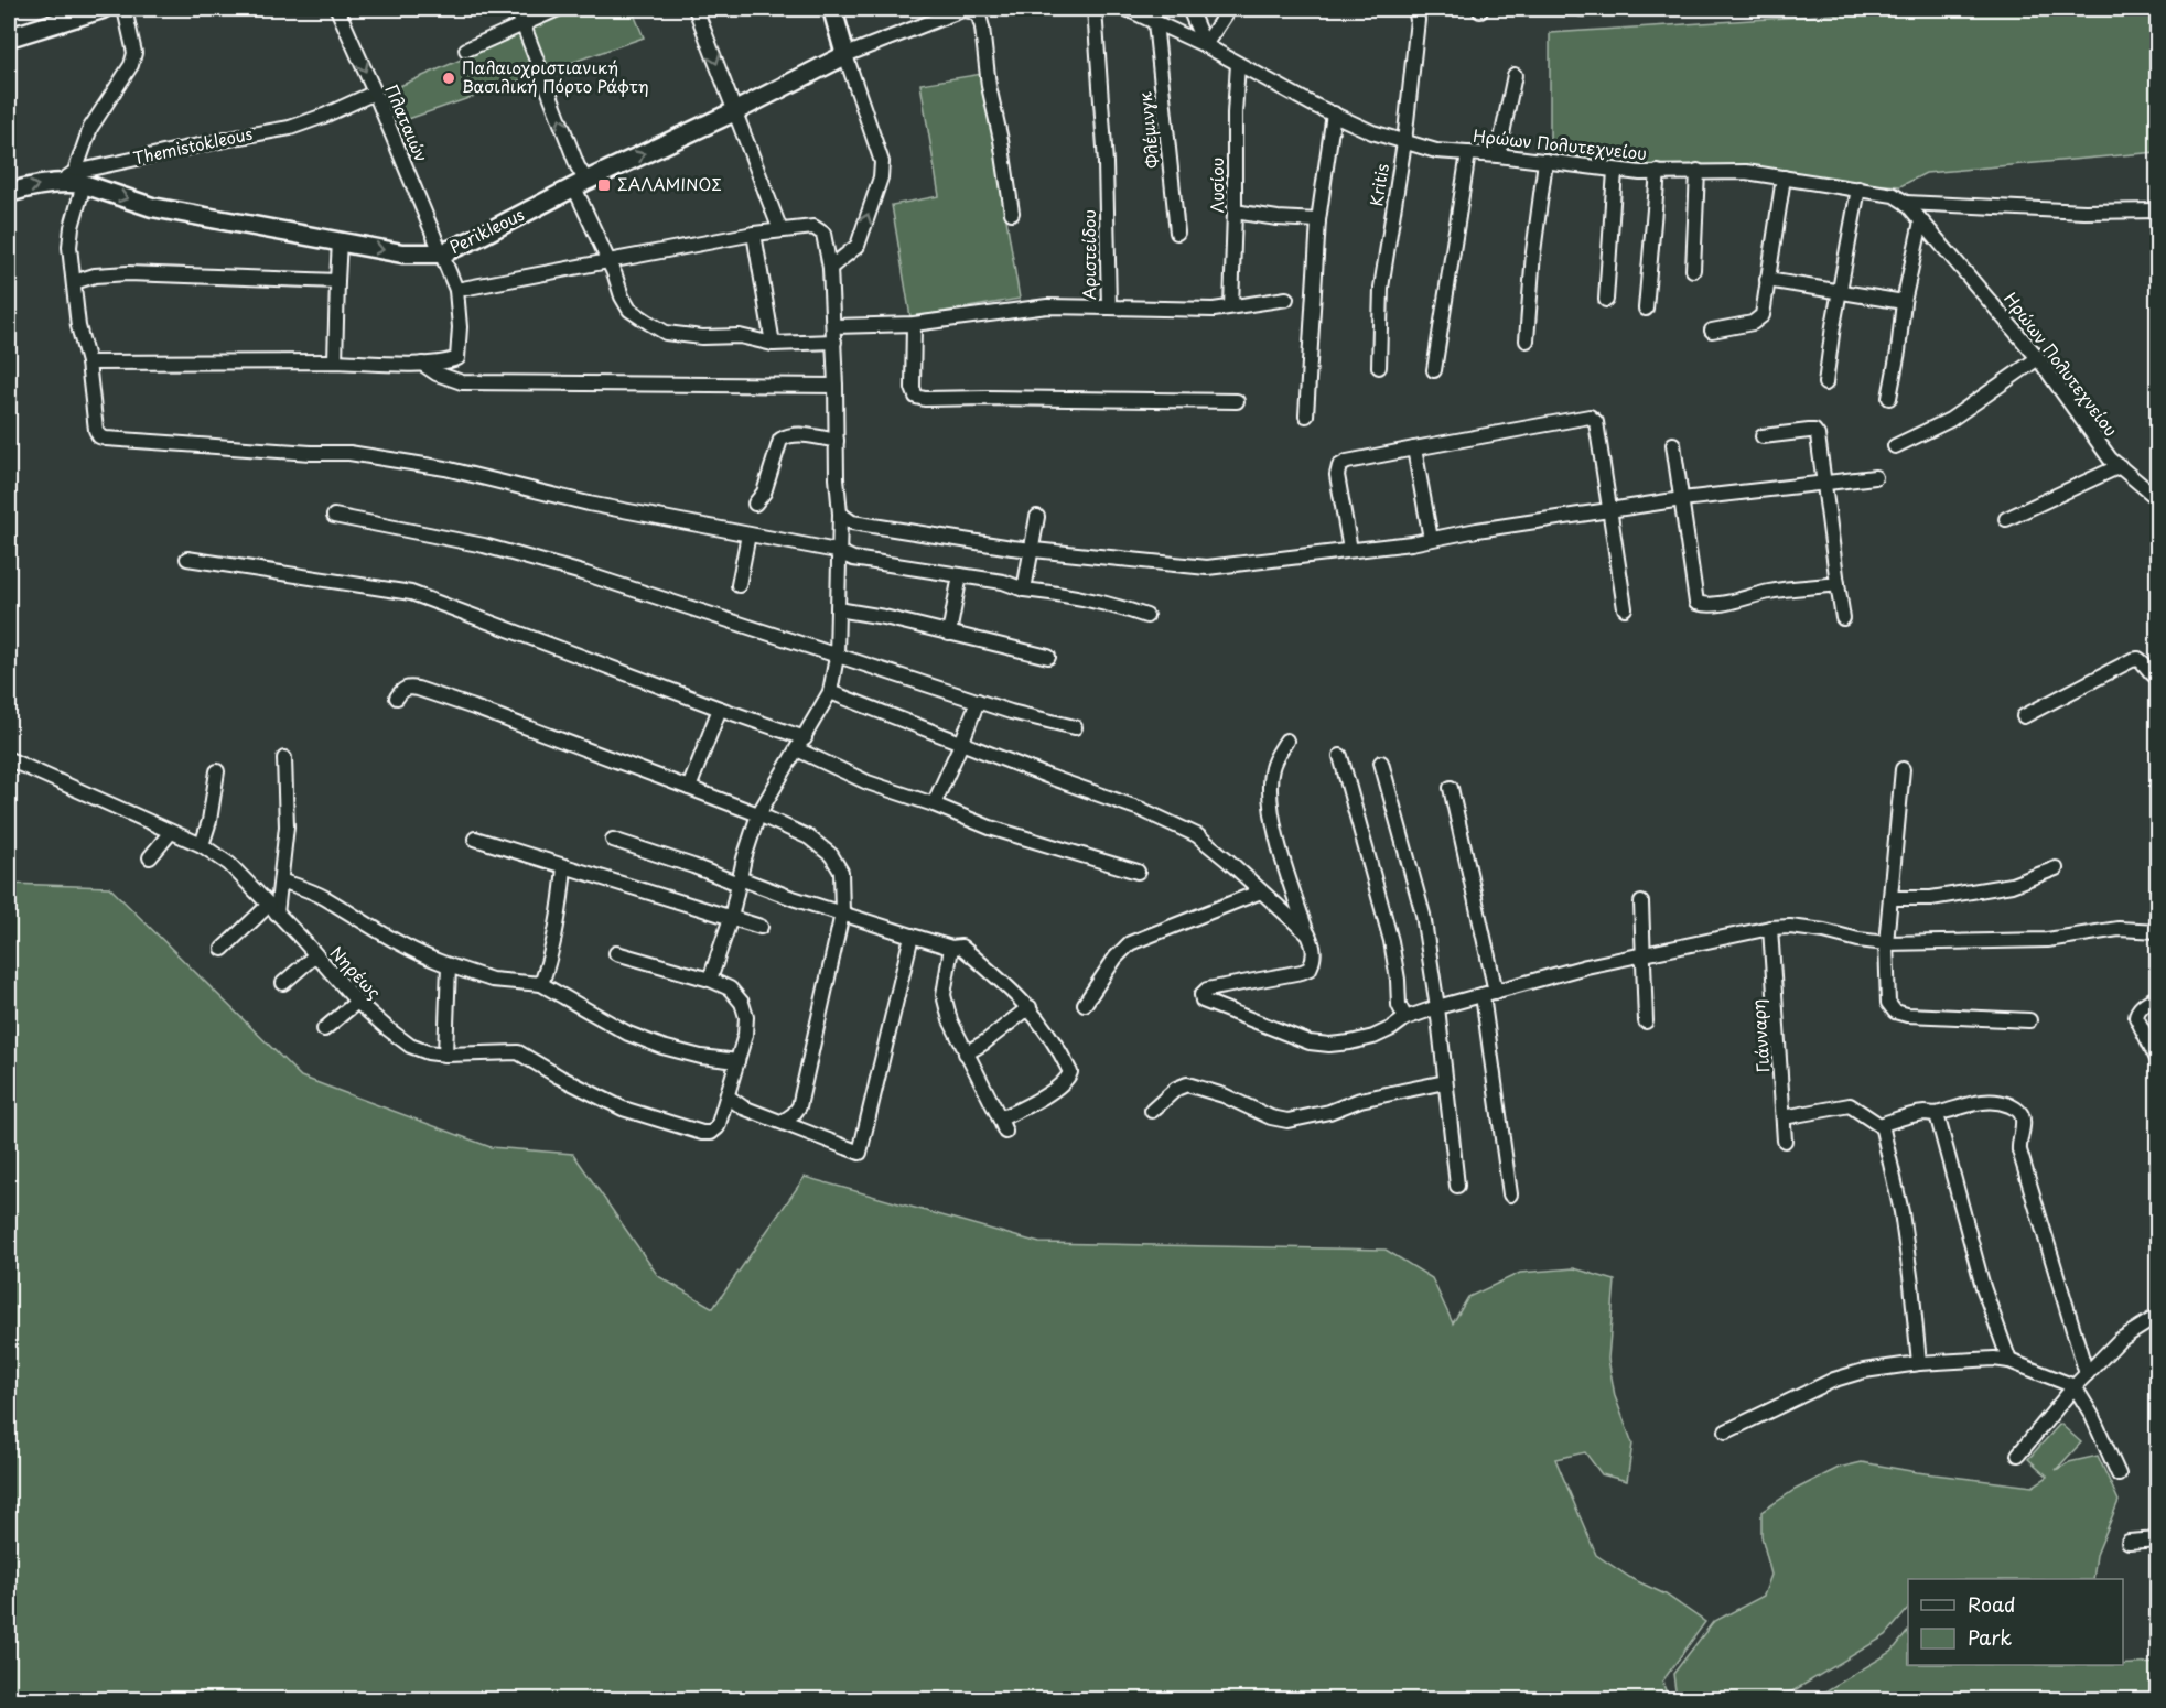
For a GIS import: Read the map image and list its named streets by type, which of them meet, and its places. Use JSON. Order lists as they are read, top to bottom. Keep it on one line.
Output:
{"streets":{"main road":["Themistokleous","Perikleous"],"street":["Πλαταιών","Φλέμινγκ","Ηρώων Πολυτεχνείου","Λυσίου","Kritis","Αριστείδου","Νηρέως","Γιάνναρη"]},"crossings":[["Πλαταιών","Themistokleous"],["Πλαταιών","Perikleous"],["Φλέμινγκ","Ηρώων Πολυτεχνείου"],["Ηρώων Πολυτεχνείου","Λυσίου"],["Ηρώων Πολυτεχνείου","Kritis"],["Themistokleous","Perikleous"]],"one_way":["Perikleous"],"places":{"other":["Παλαιοχριστιανική Βασιλική Πόρτο Ράφτη"],"transit":["ΣΑΛΑΜΙΝΟΣ"]},"legend":["Road","Park"]}
